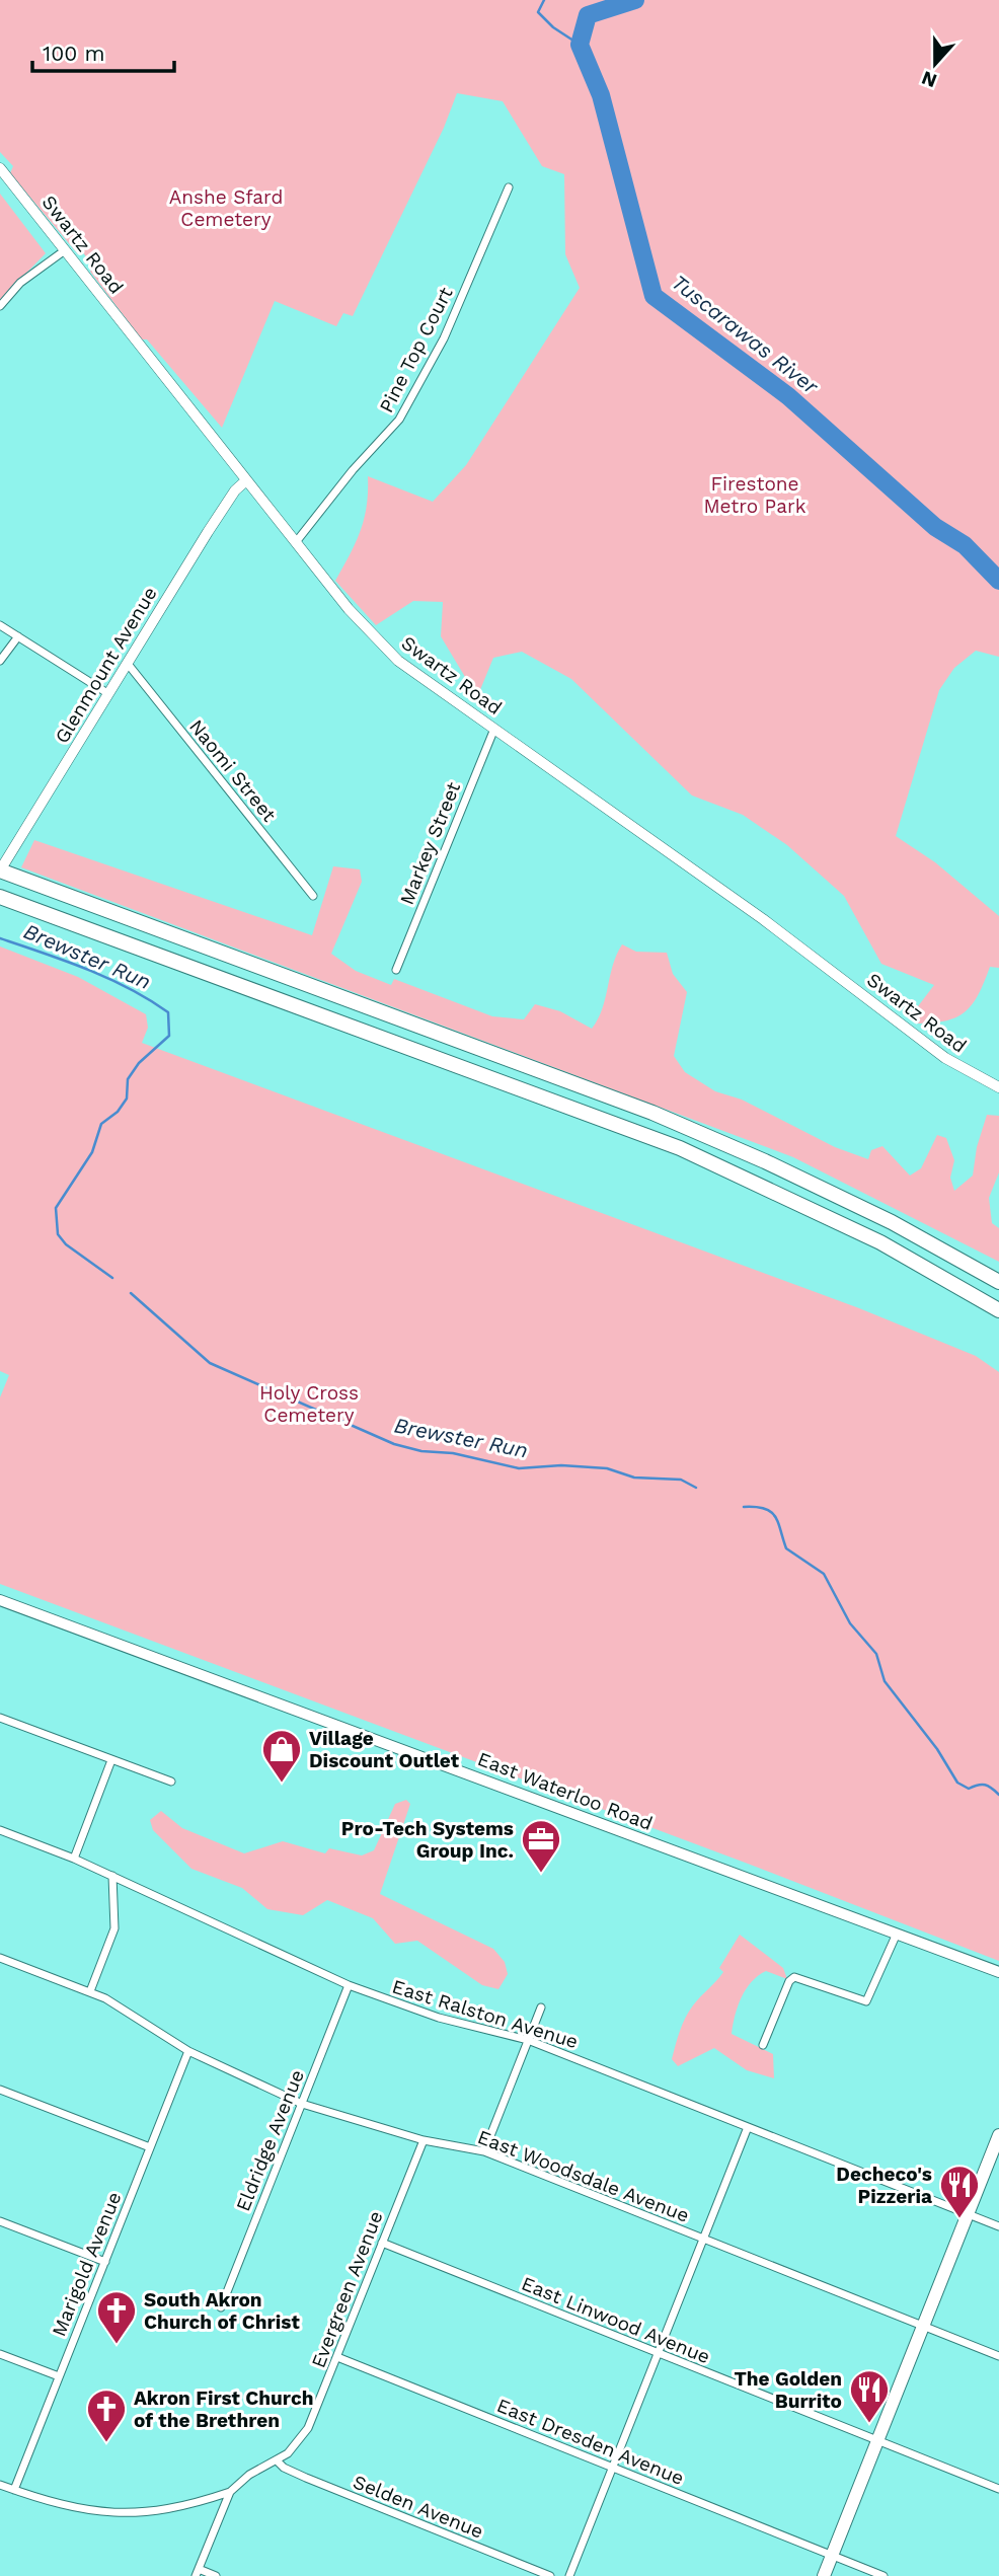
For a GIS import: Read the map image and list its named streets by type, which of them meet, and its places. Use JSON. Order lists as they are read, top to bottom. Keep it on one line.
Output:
{"streets":{"main road":["East Waterloo Road"],"street":["Swartz Road","Pine Top Court","Glenmount Avenue","Naomi Street","Markey Street","East Ralston Avenue","Eldridge Avenue","East Woodsdale Avenue","Marigold Avenue","Evergreen Avenue","East Linwood Avenue","East Dresden Avenue","Selden Avenue"]},"crossings":[["Swartz Road","Pine Top Court"],["Swartz Road","Glenmount Avenue"],["Swartz Road","Markey Street"],["Glenmount Avenue","Naomi Street"],["East Ralston Avenue","Eldridge Avenue"],["Eldridge Avenue","East Woodsdale Avenue"],["East Woodsdale Avenue","Marigold Avenue"],["East Woodsdale Avenue","Evergreen Avenue"],["Evergreen Avenue","East Linwood Avenue"],["Evergreen Avenue","East Dresden Avenue"],["Evergreen Avenue","Selden Avenue"]],"water":["Tuscarawas River","Brewster Run"],"parks":["Anshe Sfard Cemetery","Firestone Metro Park","Holy Cross Cemetery"],"places":{"shop":["Village Discount Outlet"],"office":["Pro-Tech Systems Group Inc."],"restaurant":["Decheco's Pizzeria","The Golden Burrito"],"church":["South Akron Church of Christ","Akron First Church of the Brethren"]},"scale_bar":"100 m","north":"bottom"}
